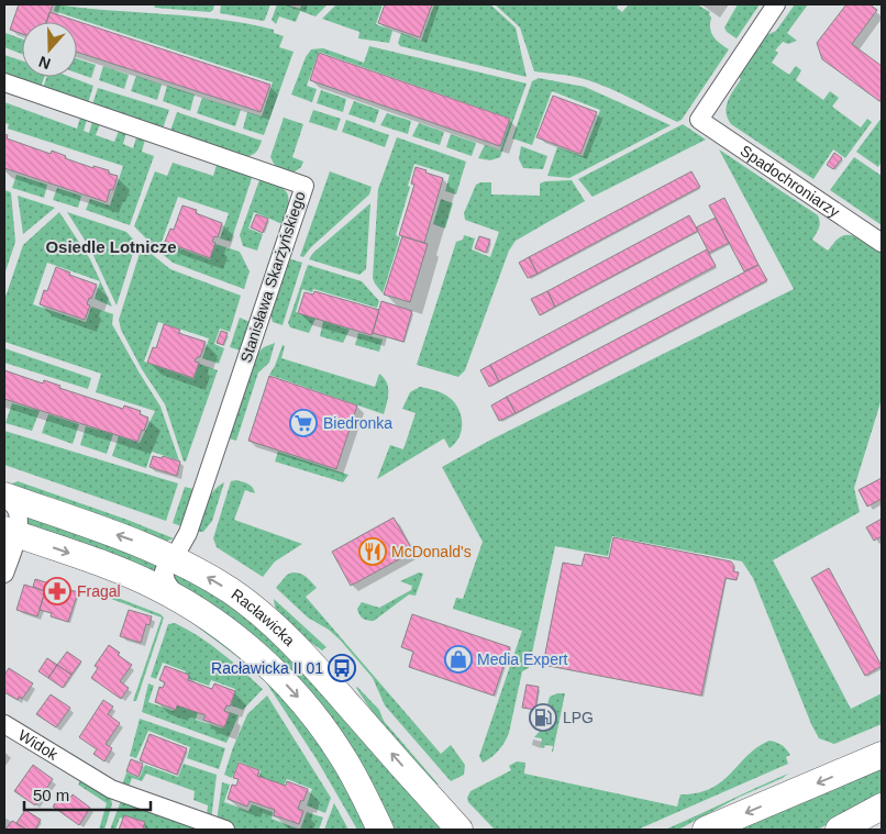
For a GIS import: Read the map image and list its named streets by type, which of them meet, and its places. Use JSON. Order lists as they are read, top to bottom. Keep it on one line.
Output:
{"streets":{"street":["Spadochroniarzy","Stanisława Skarżyńskiego","Racławicka","Widok"]},"crossings":[["Stanisława Skarżyńskiego","Racławicka"]],"districts":["Osiedle Lotnicze"],"places":{"supermarket":["Biedronka"],"restaurant":["McDonald's"],"pharmacy":["Fragal"],"shop":["Media Expert"],"bus stop":["Racławicka II 01"],"fuel station":["LPG"]},"scale_bar":"50 m","north":"bottom"}
